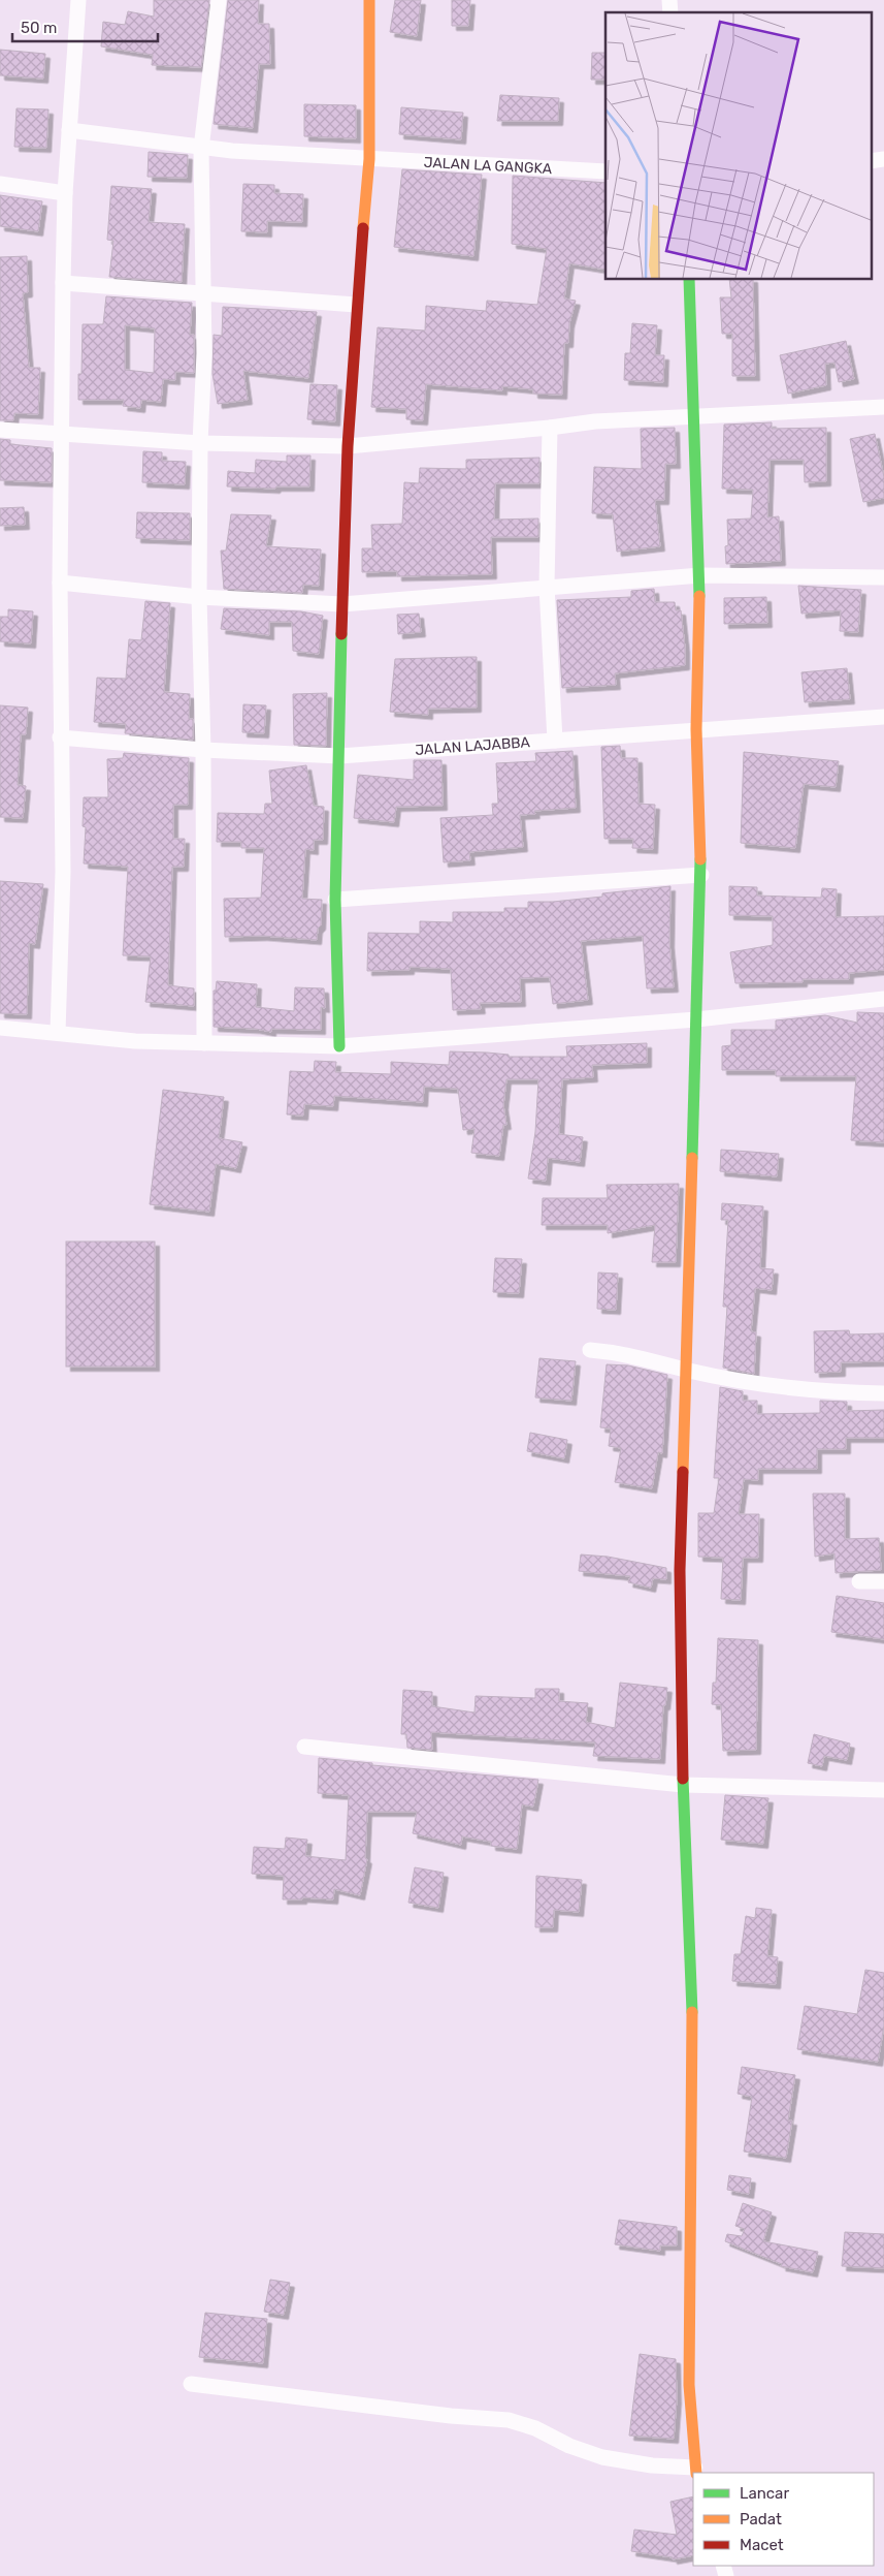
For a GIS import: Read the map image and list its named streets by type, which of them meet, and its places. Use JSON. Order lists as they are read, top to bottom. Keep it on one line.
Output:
{"streets":{"street":["JALAN LA GANGKA","JALAN LAJABBA"]},"legend":["Lancar","Padat","Macet"],"scale_bar":"50 m"}
